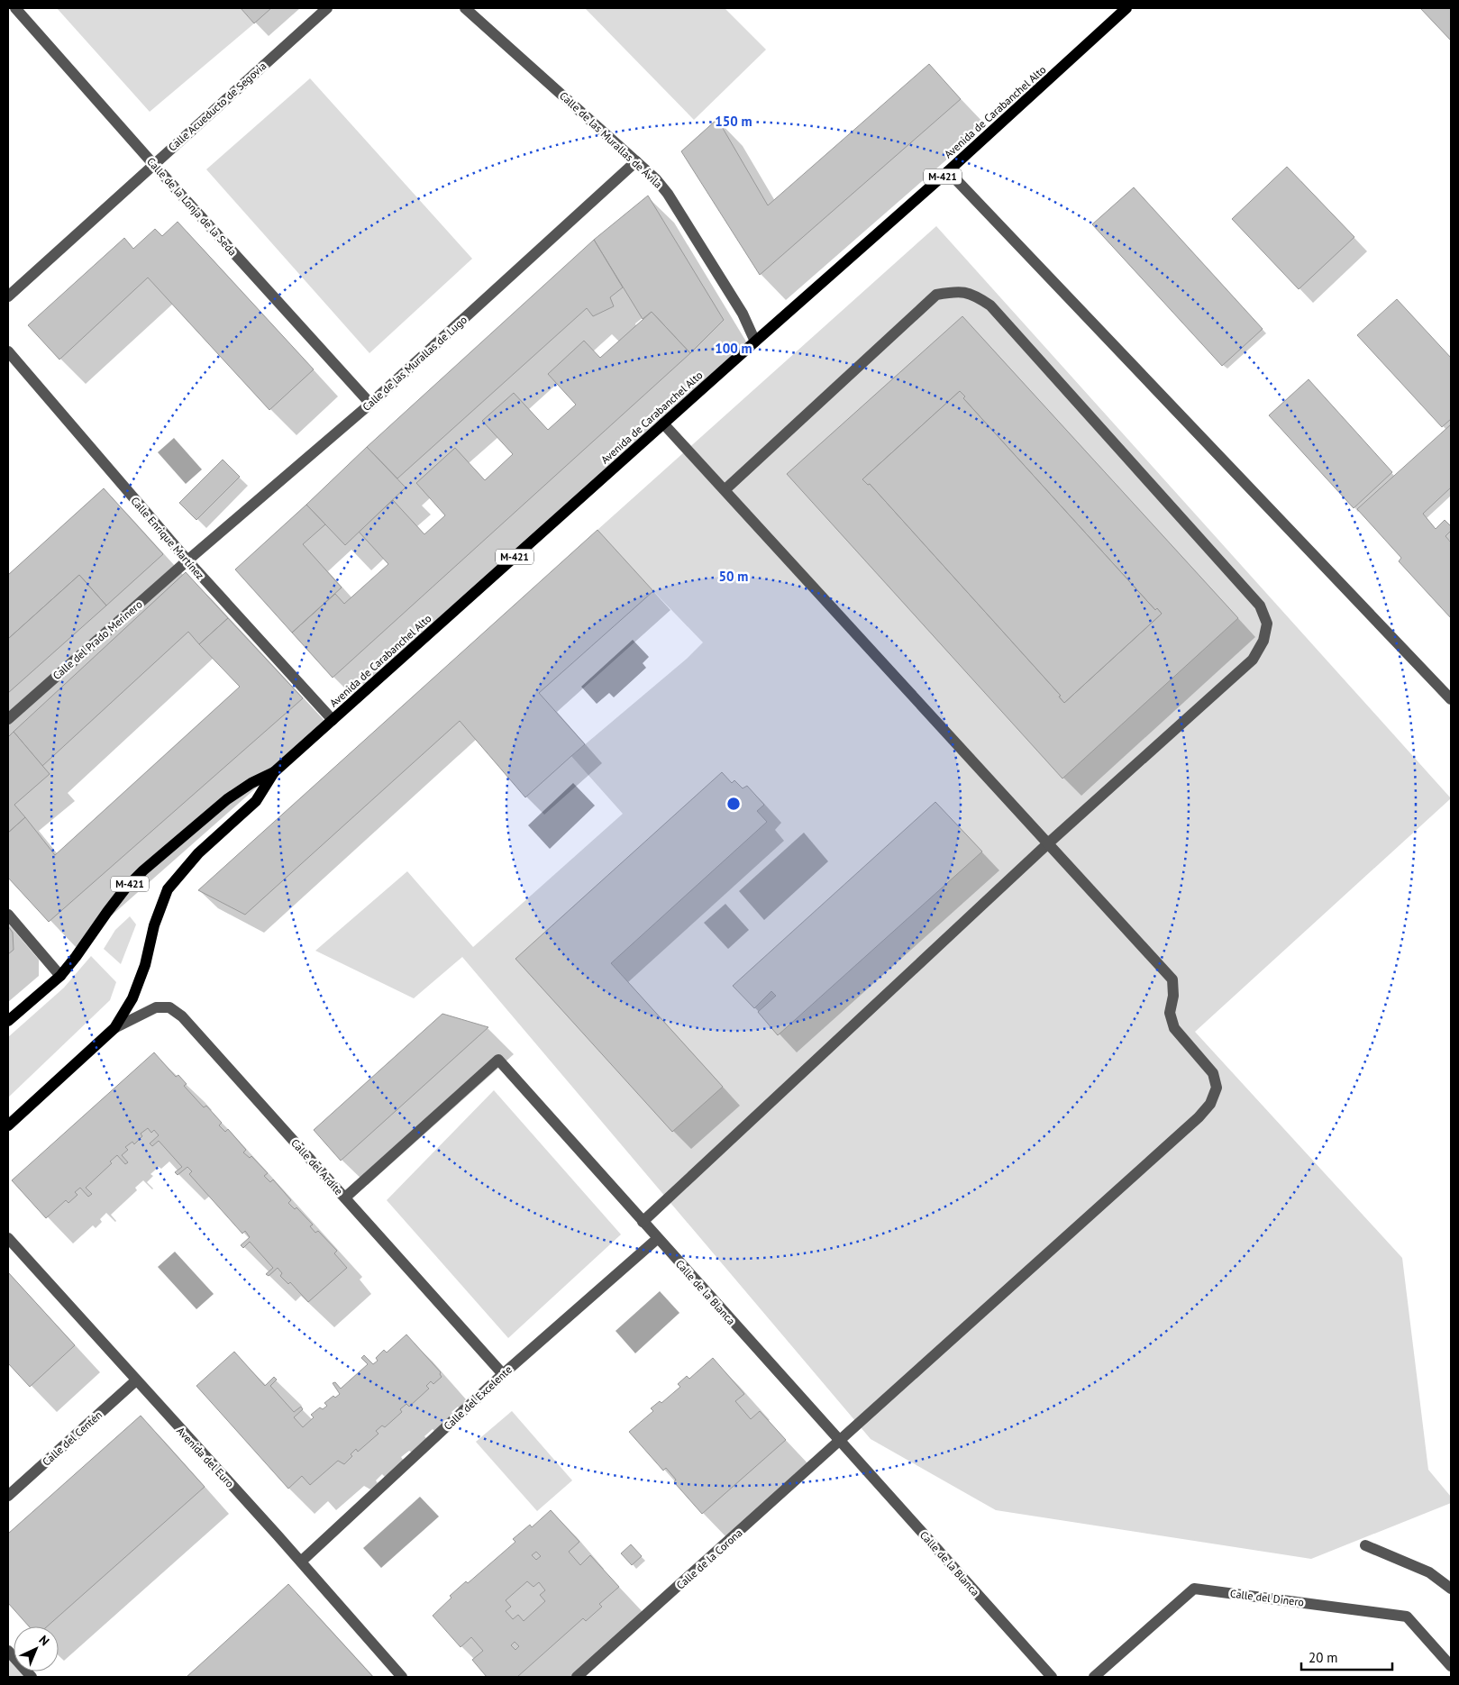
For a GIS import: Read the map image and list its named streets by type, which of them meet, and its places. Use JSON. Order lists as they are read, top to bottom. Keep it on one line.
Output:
{"streets":{"main road":["Avenida de Carabanchel Alto","M-421"],"street":["Calle Acueducto de Segovia","Calle de las Murallas de Ávila","Calle de la Lonja de la Seda","Calle de las Murallas de Lugo","Calle Enrique Martínez","Calle del Prado Merinero","Calle del Ardite","Calle de la Blanca","Calle del Excelente","Calle del Centén","Avenida del Euro","Calle de la Corona","Calle del Dinero"]},"crossings":[["Calle Acueducto de Segovia","Calle de la Lonja de la Seda"],["Avenida de Carabanchel Alto","Calle de las Murallas de Ávila"],["Avenida de Carabanchel Alto","Calle Enrique Martínez"],["Avenida de Carabanchel Alto","Calle del Ardite"],["Calle de las Murallas de Ávila","Calle de las Murallas de Lugo"],["Calle de la Lonja de la Seda","Calle de las Murallas de Lugo"],["Calle de las Murallas de Lugo","Calle Enrique Martínez"],["Calle de las Murallas de Lugo","Calle del Prado Merinero"],["Calle Enrique Martínez","Calle del Prado Merinero"],["Calle del Ardite","Calle de la Blanca"],["Calle del Ardite","Calle del Excelente"],["Calle de la Blanca","Calle del Excelente"],["Calle de la Blanca","Calle de la Corona"],["Calle del Excelente","Avenida del Euro"],["Calle del Centén","Avenida del Euro"]],"scale_bar":"20 m","north":"top right","rings":["150 m","100 m","50 m"]}
